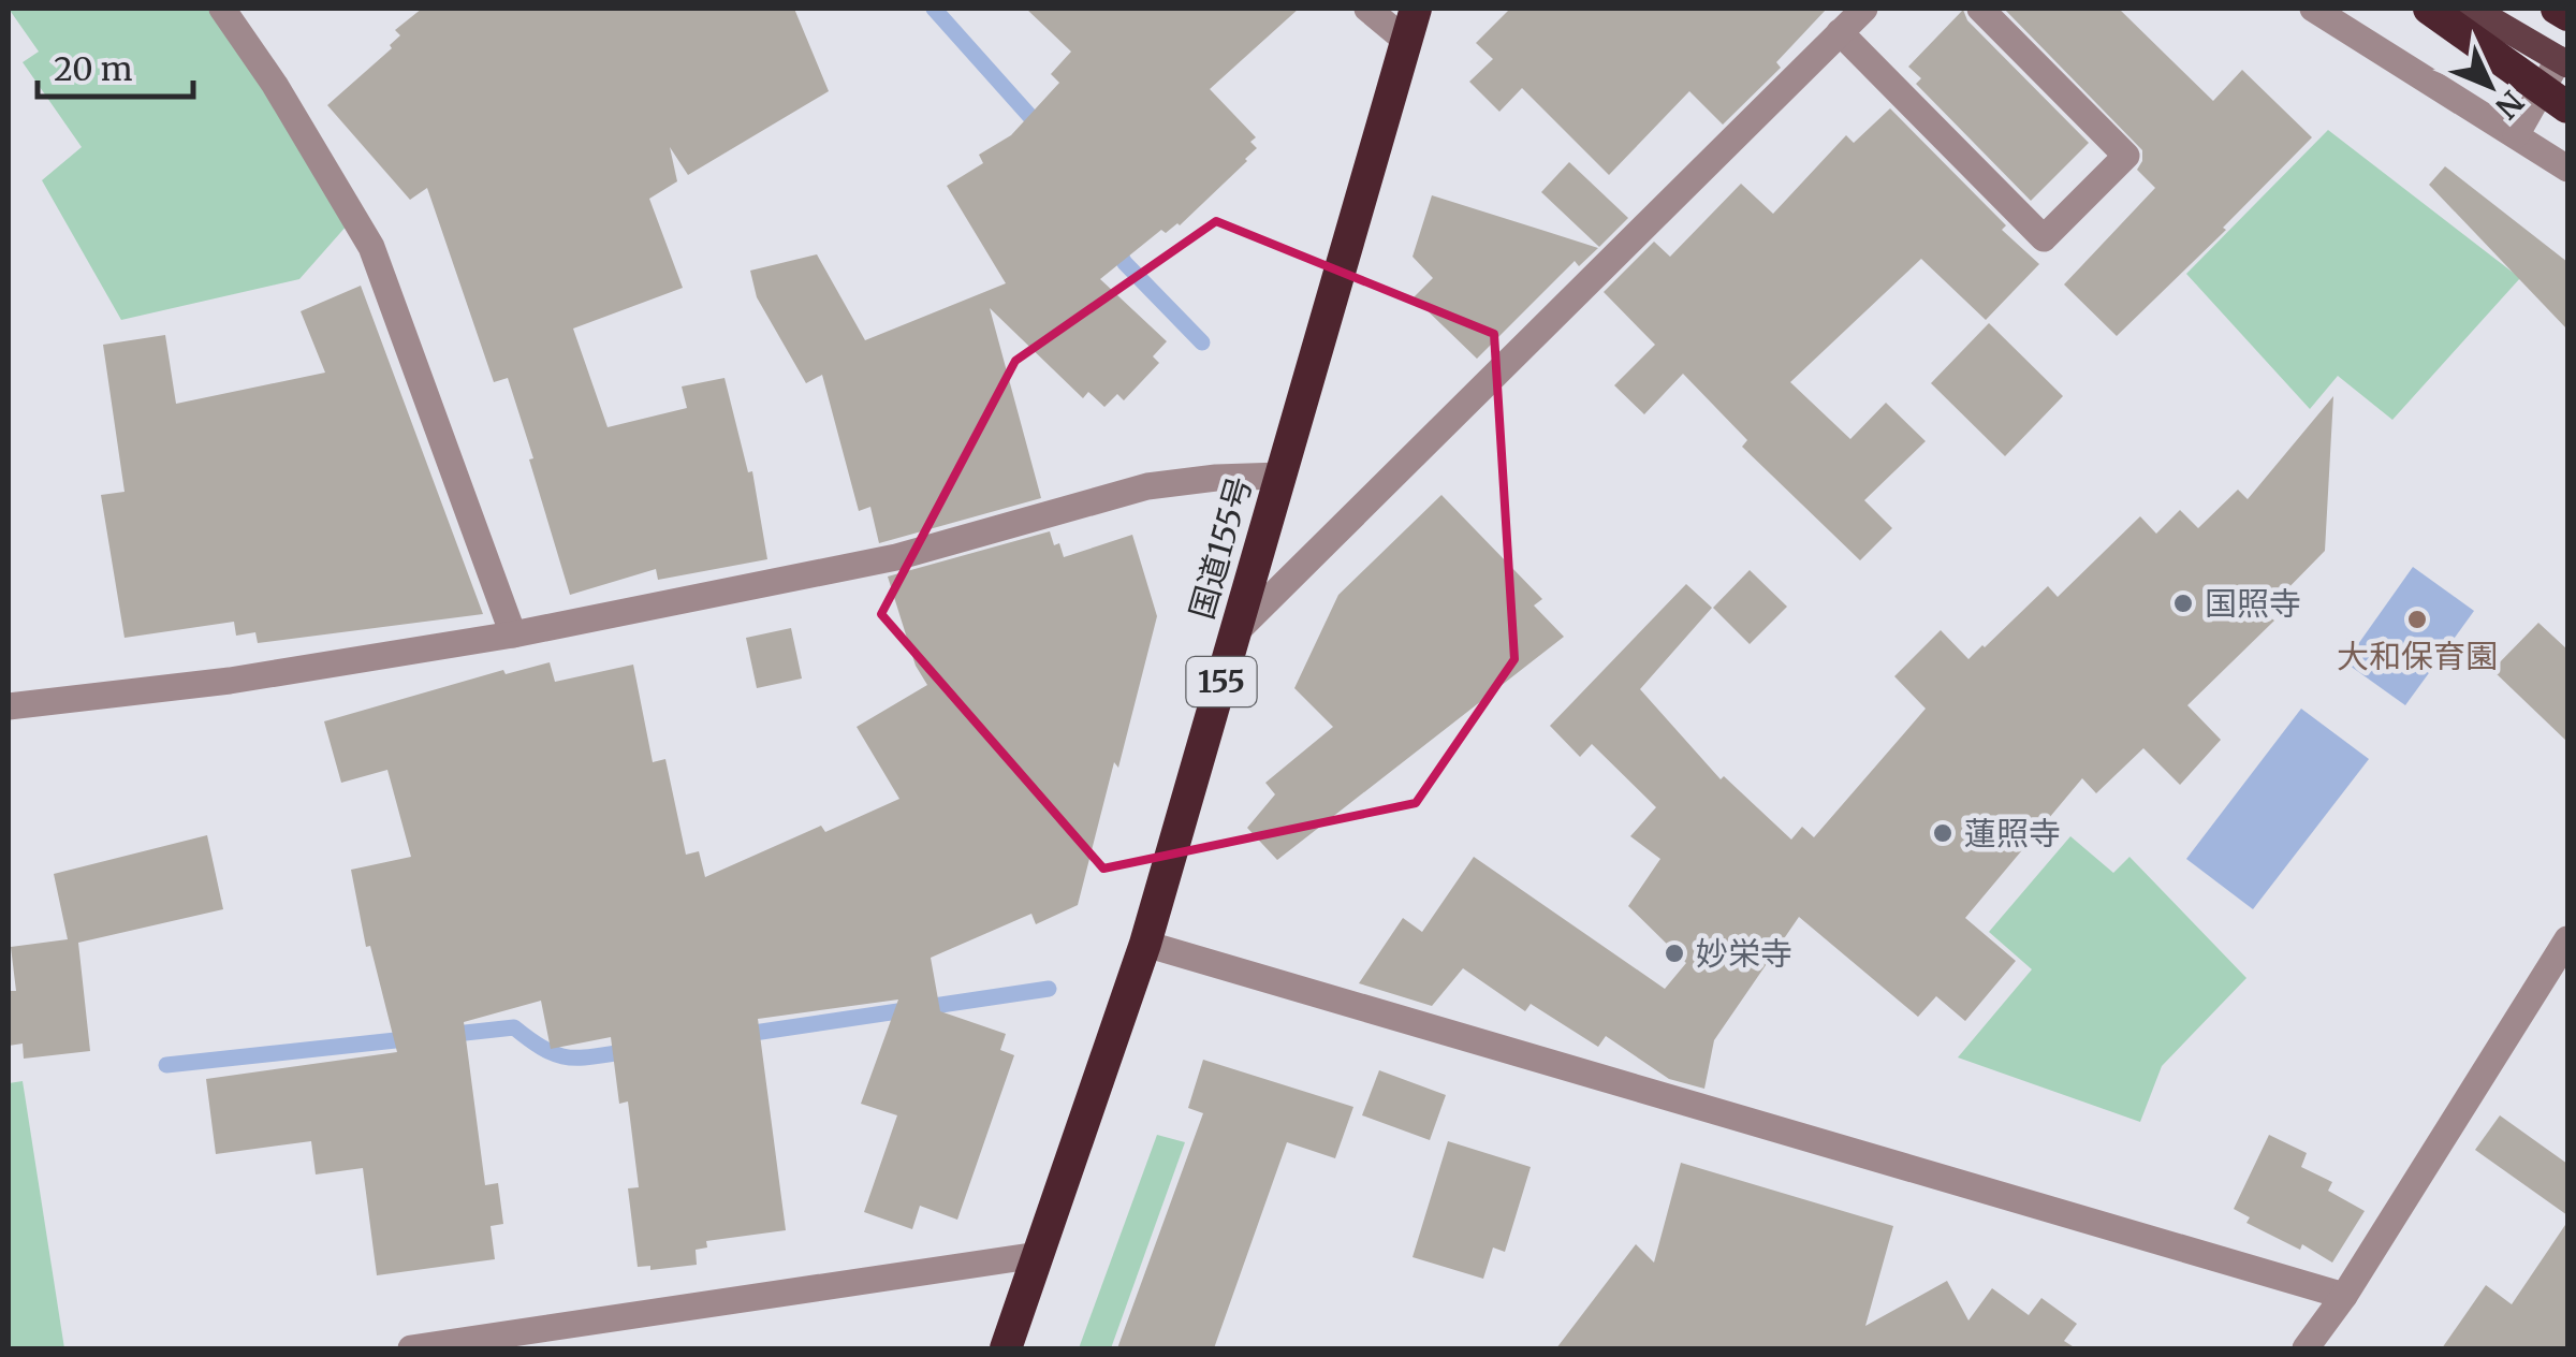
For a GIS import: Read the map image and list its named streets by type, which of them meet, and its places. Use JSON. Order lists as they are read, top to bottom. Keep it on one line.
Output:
{"streets":{"highway":["国道155号","155"]},"places":["国照寺","大和保育園","蓮照寺","妙栄寺"],"scale_bar":"20 m","north":"bottom right"}
